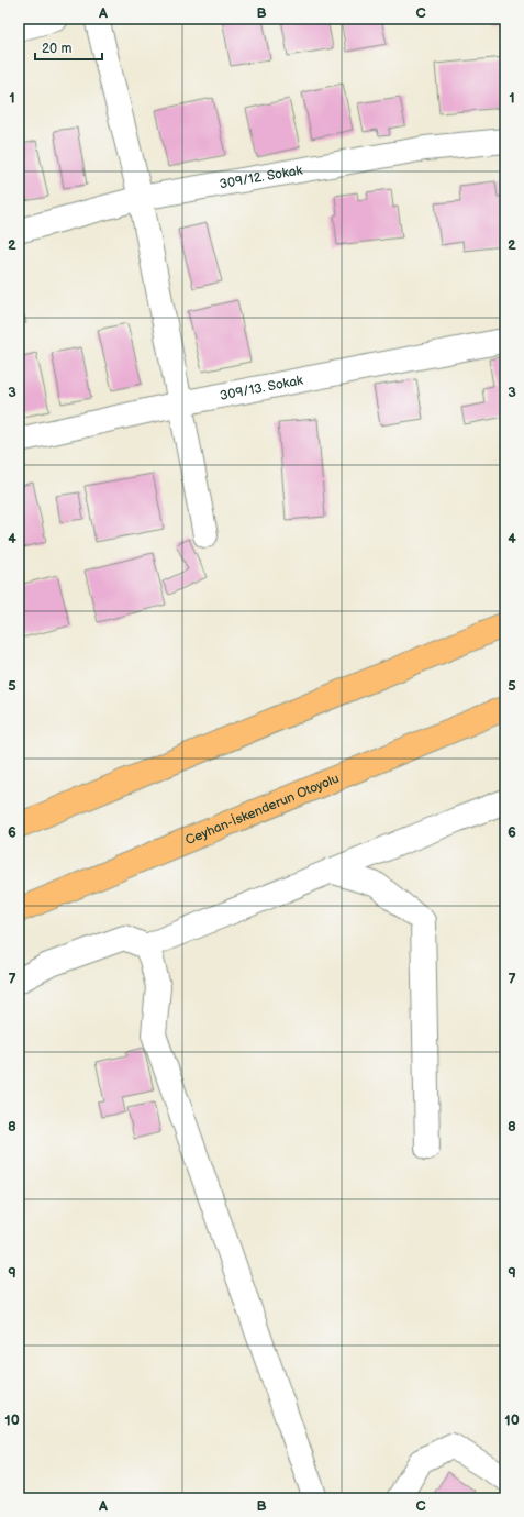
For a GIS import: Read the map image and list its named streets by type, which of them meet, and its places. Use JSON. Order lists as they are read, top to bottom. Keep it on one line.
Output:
{"streets":{"highway":["Ceyhan-İskenderun Otoyolu"],"street":["309/12. Sokak","309/13. Sokak"]},"scale_bar":"20 m","grid":{"columns":["A","B","C"],"rows":["1","2","3","4","5","6","7","8","9","10"]}}
